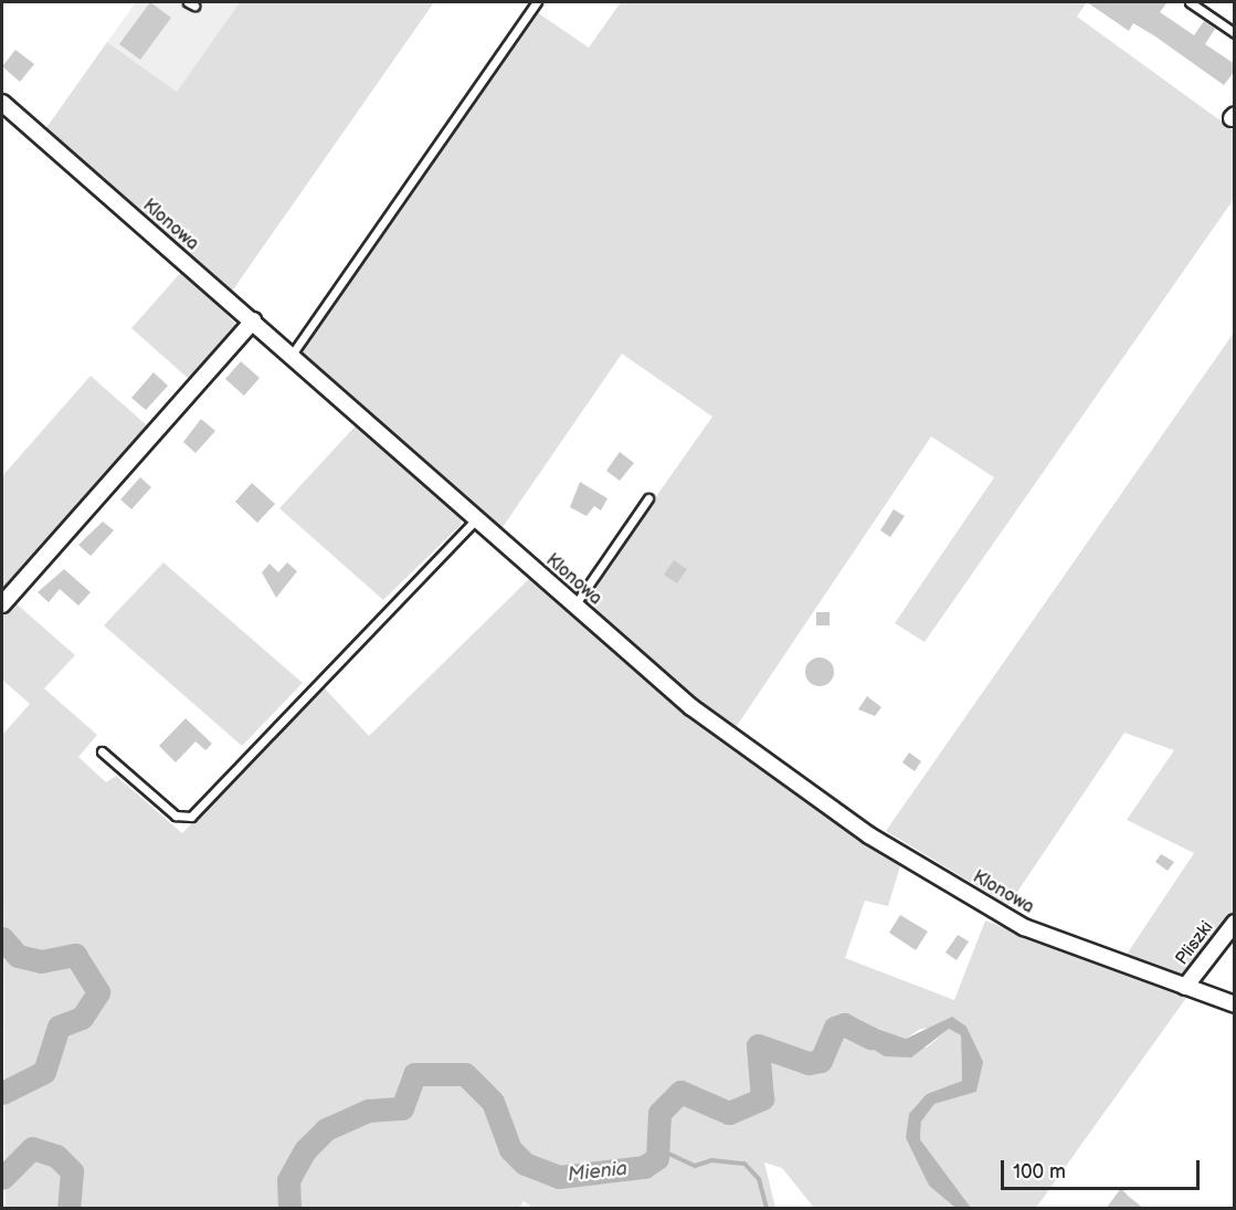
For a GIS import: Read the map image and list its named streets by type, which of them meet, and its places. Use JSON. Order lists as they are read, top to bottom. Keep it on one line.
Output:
{"streets":{"street":["Klonowa","Pliszki"]},"crossings":[["Klonowa","Pliszki"]],"water":["Mienia"],"scale_bar":"100 m"}
